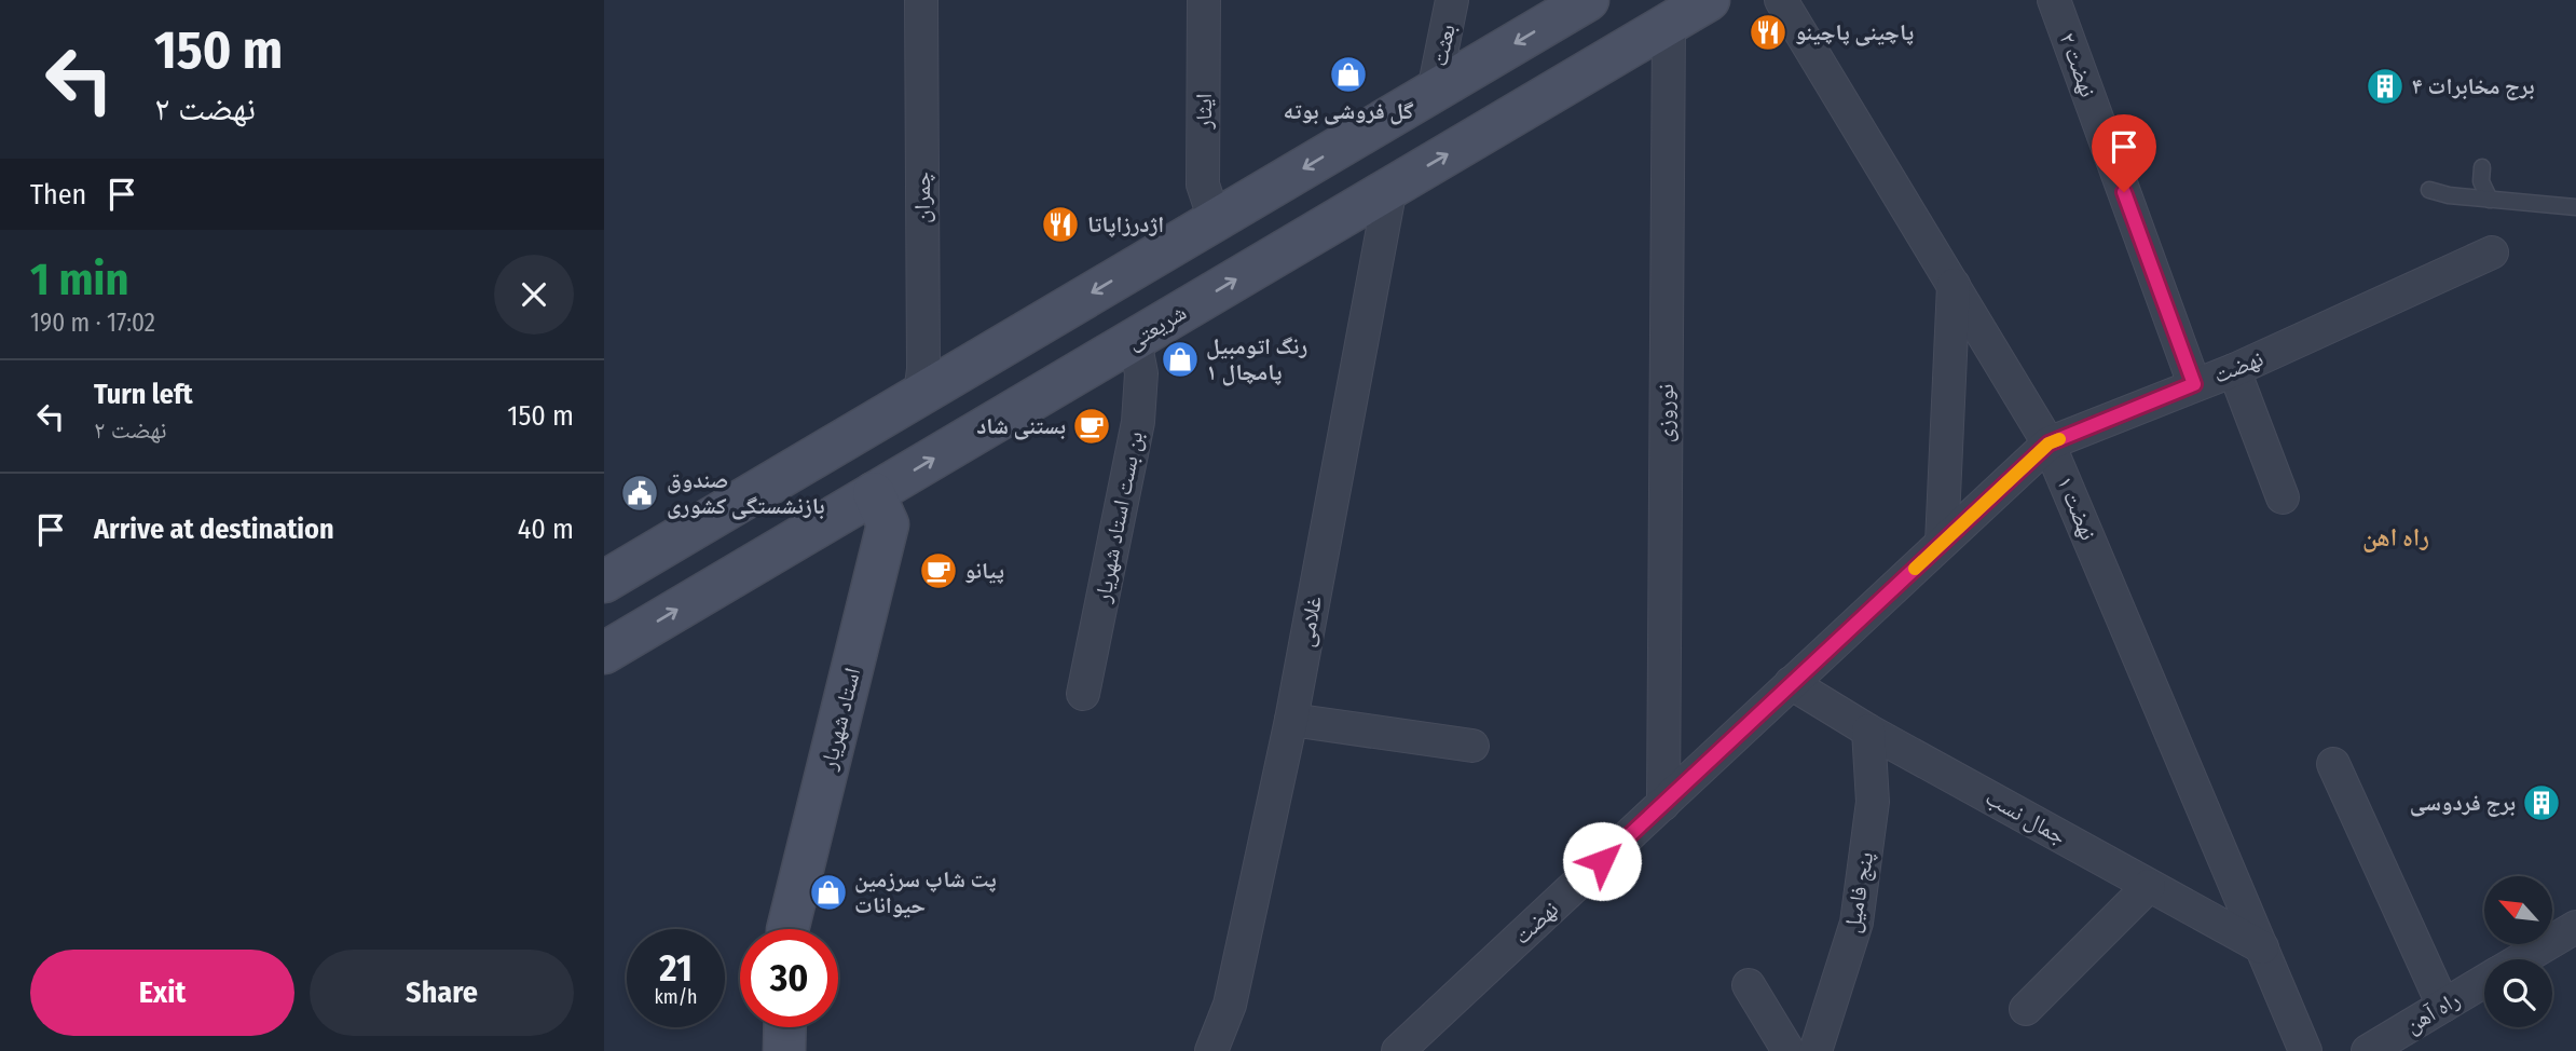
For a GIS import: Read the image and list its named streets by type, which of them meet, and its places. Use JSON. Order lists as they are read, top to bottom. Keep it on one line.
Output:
{"streets":{"main road":["شریعتی","استاد شهریار"],"street":["بعثت","نهضت ۲","ایثار","چمران","نهضت","نوروزی","نهضت ۱","بن بست استاد شهریار","غلامی","جمال نسب","پنج فامیل","راه آهن"]},"crossings":[["نهضت ۲","نهضت"],["شریعتی","نوروزی"],["شریعتی","بن بست استاد شهریار"],["شریعتی","غلامی"],["شریعتی","استاد شهریار"],["نهضت","نوروزی"],["نهضت","نهضت ۱"],["نهضت","جمال نسب"],["نهضت ۱","جمال نسب"],["جمال نسب","پنج فامیل"]],"districts":["راه اهن"],"places":{"restaurant":["پاچینی پاچینو","اژدرزاپاتا"],"shop":["گل فروشی بوته","رنگ اتومبیل پامچال ۱","پت شاپ سرزمین حیوانات"],"building":["برج مخابرات ۴","برج فردوسی"],"cafe":["بستنی شاد","پیانو"],"public building":["صندوق بازنشستگی کشوری"]},"north":"top left","page":{"turn":["150 m","نهضت ۲"],"then":"Then","heading":["1 min","190 m · 17:02"],"list":[{"name":"Turn left","note":"نهضت ۲","value":"150 m"},{"name":"Arrive at destination","value":"40 m"}],"speed":"21 km/h","limit":"30","buttons":["Exit","Share"]}}
